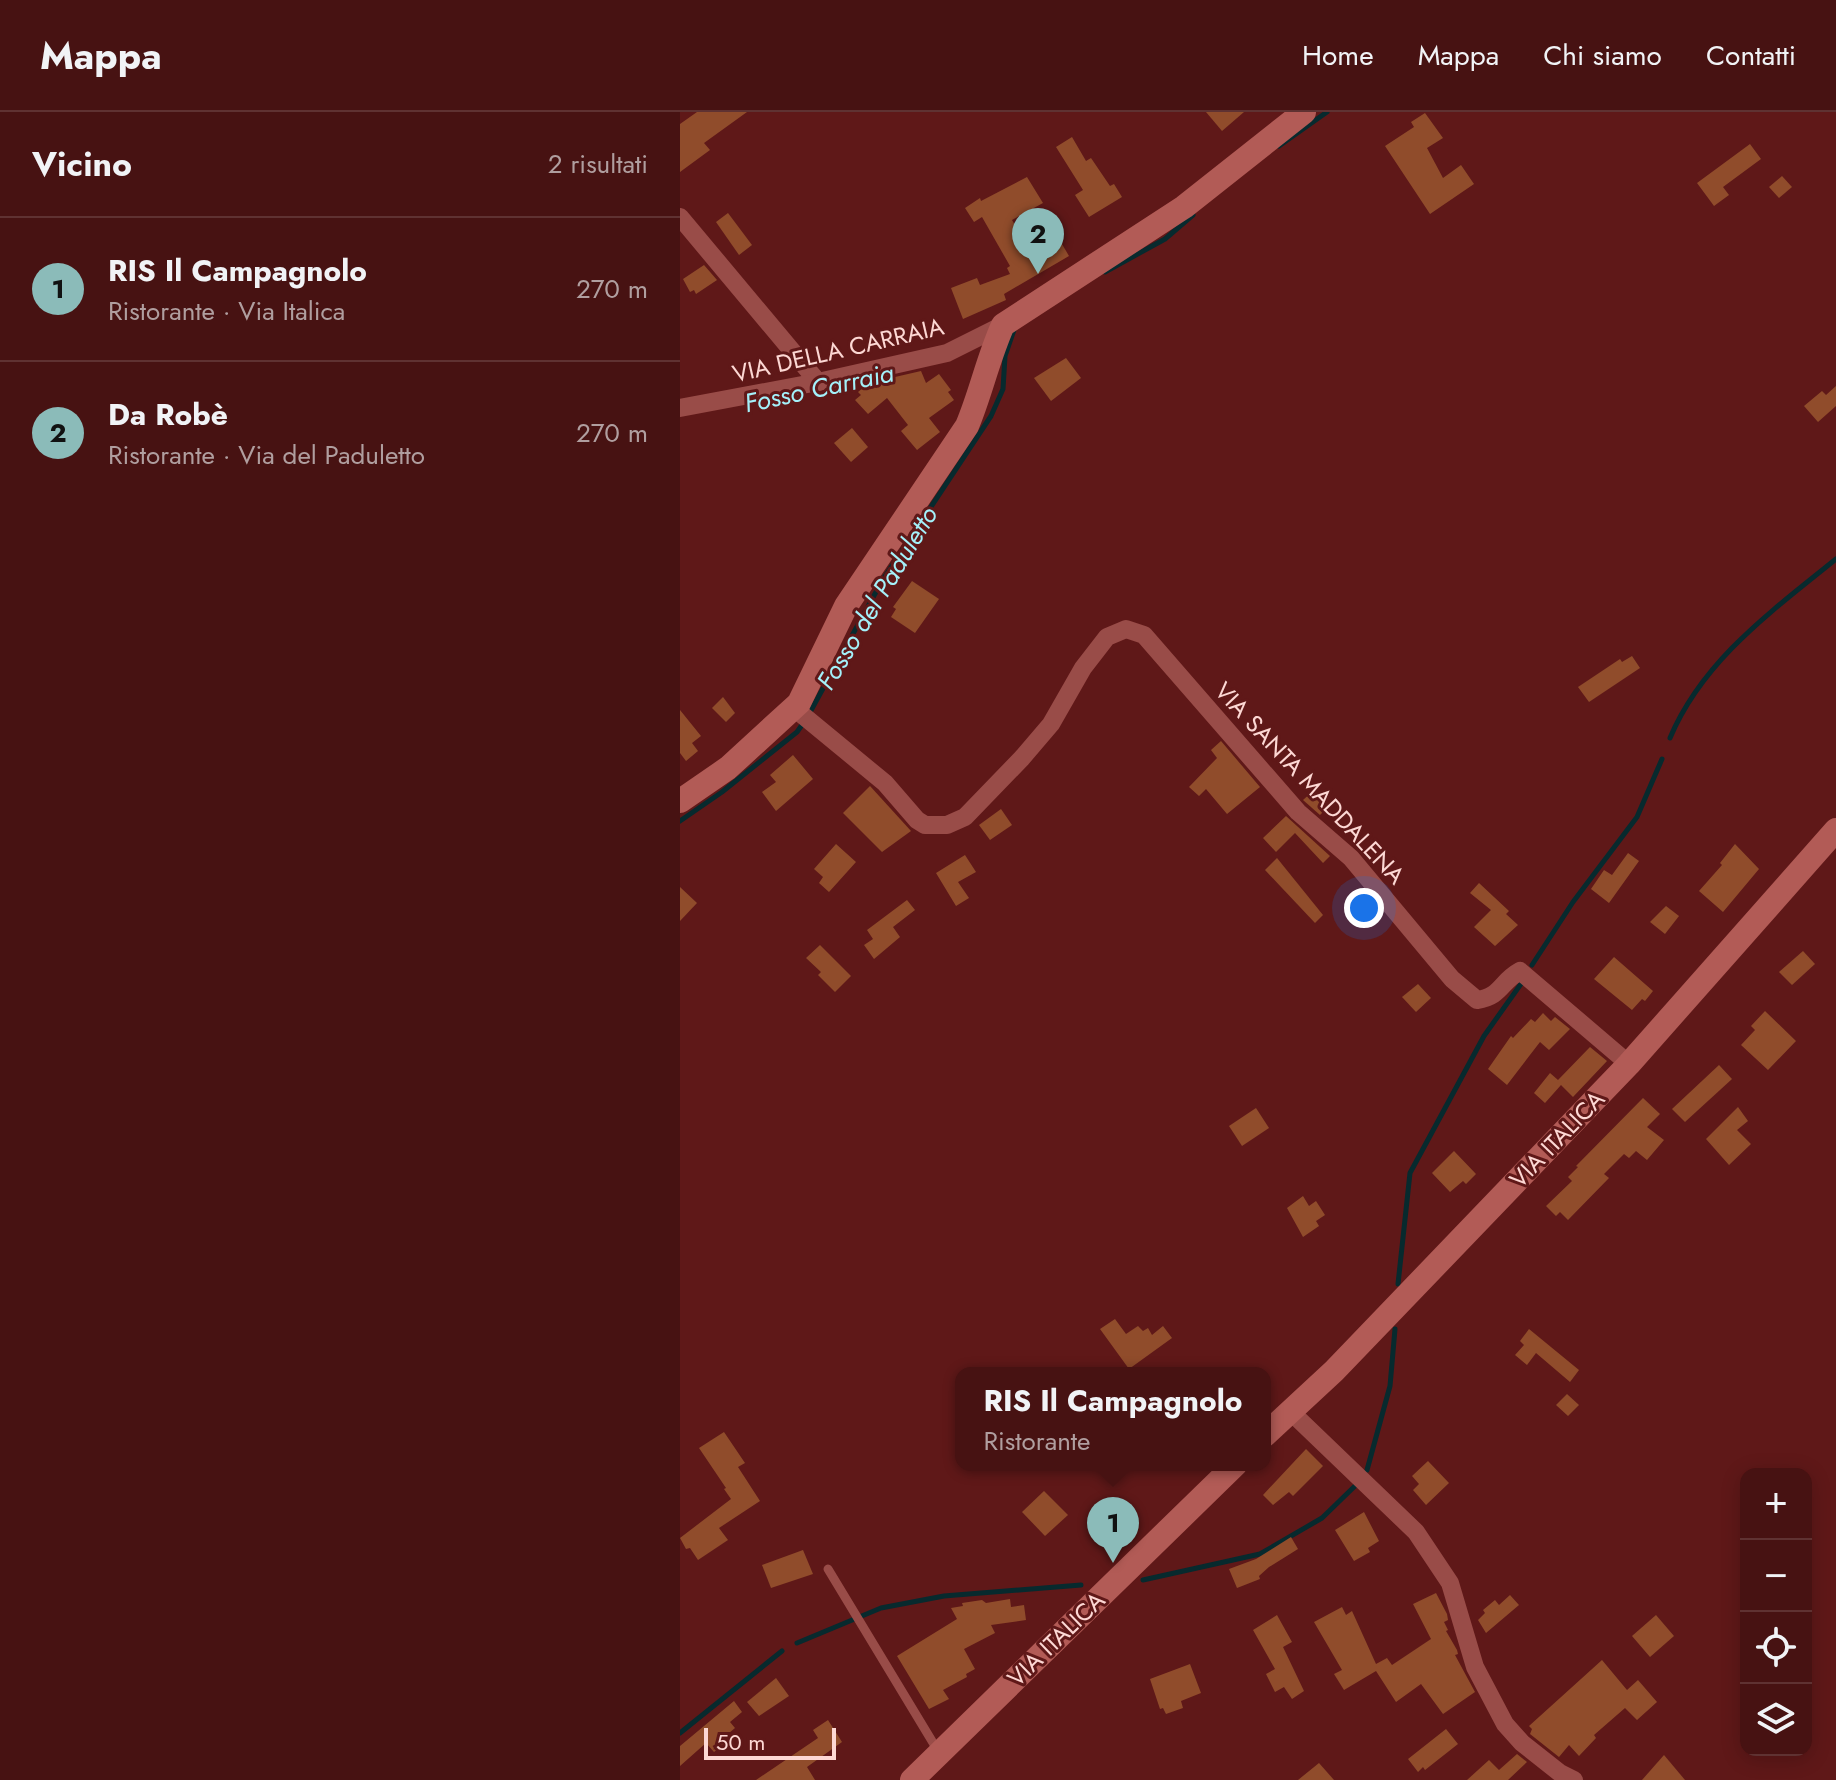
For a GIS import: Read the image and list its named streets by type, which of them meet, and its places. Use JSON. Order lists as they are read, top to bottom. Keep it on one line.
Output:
{"streets":{"main road":["VIA ITALICA"],"street":["VIA DELLA CARRAIA","VIA SANTA MADDALENA"]},"crossings":[["VIA SANTA MADDALENA","VIA ITALICA"]],"water":["Fosso Carraia","Fosso del Paduletto"],"scale_bar":"50 m","page":{"header":"Mappa","nav":["Home","Mappa","Chi siamo","Contatti"],"heading":["Vicino","2 risultati"],"pins":["2","1"],"list":[{"mark":"1","name":"RIS Il Campagnolo","note":"Ristorante · Via Italica","value":"270 m"},{"mark":"2","name":"Da Robè","note":"Ristorante · Via del Paduletto","value":"270 m"}],"popup":["RIS Il Campagnolo","Ristorante"],"map_buttons":["+","−"],"scale":"50 m"}}
